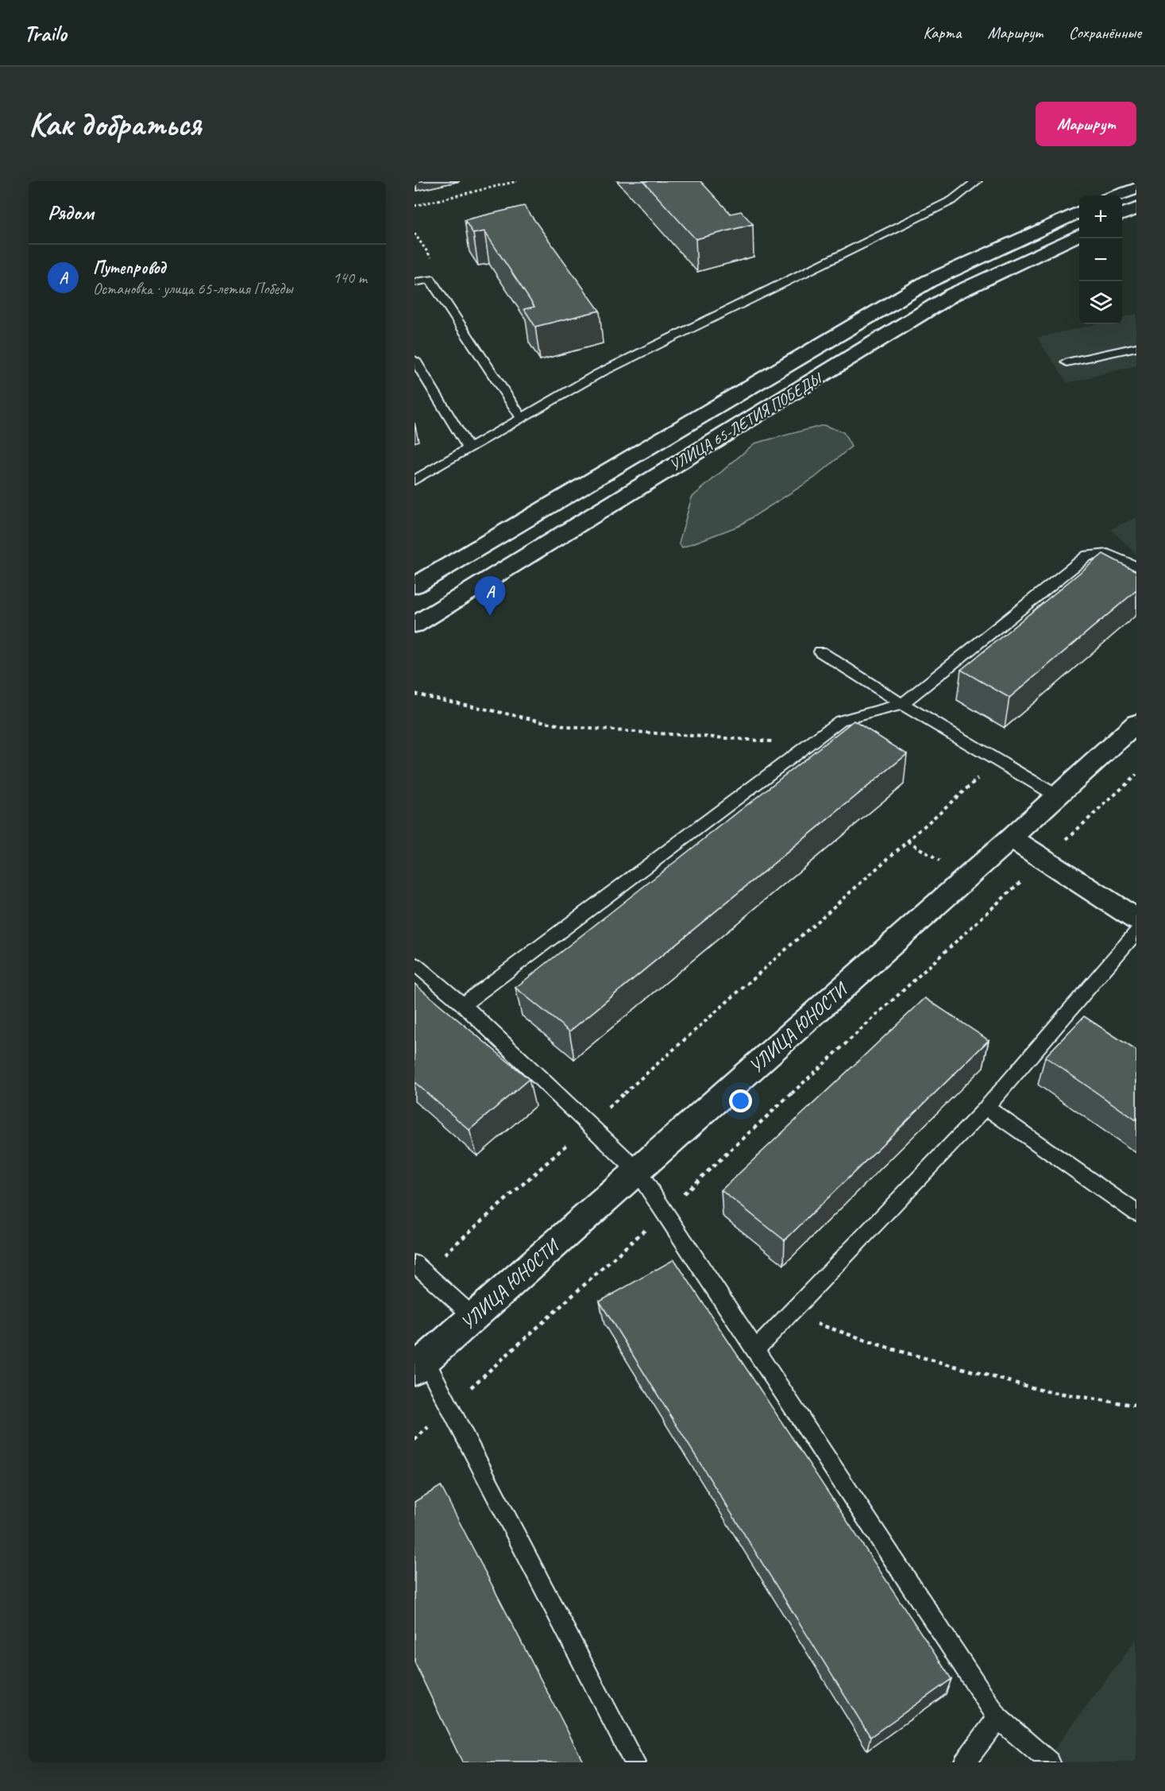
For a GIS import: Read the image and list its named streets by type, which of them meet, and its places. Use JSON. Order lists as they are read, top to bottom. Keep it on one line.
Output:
{"streets":{"main road":["УЛИЦА 65-ЛЕТИЯ ПОБЕДЫ","УЛИЦА ЮНОСТИ"]},"page":{"header":"Trailo","nav":["Карта","Маршрут","Сохранённые"],"buttons":"Маршрут","title":"Как добраться","heading":"Рядом","map_buttons":["+","−"],"list":[{"mark":"A","name":"Путепровод","note":"Остановка · улица 65-летия Победы","value":"140 m"}],"pins":"A"}}
